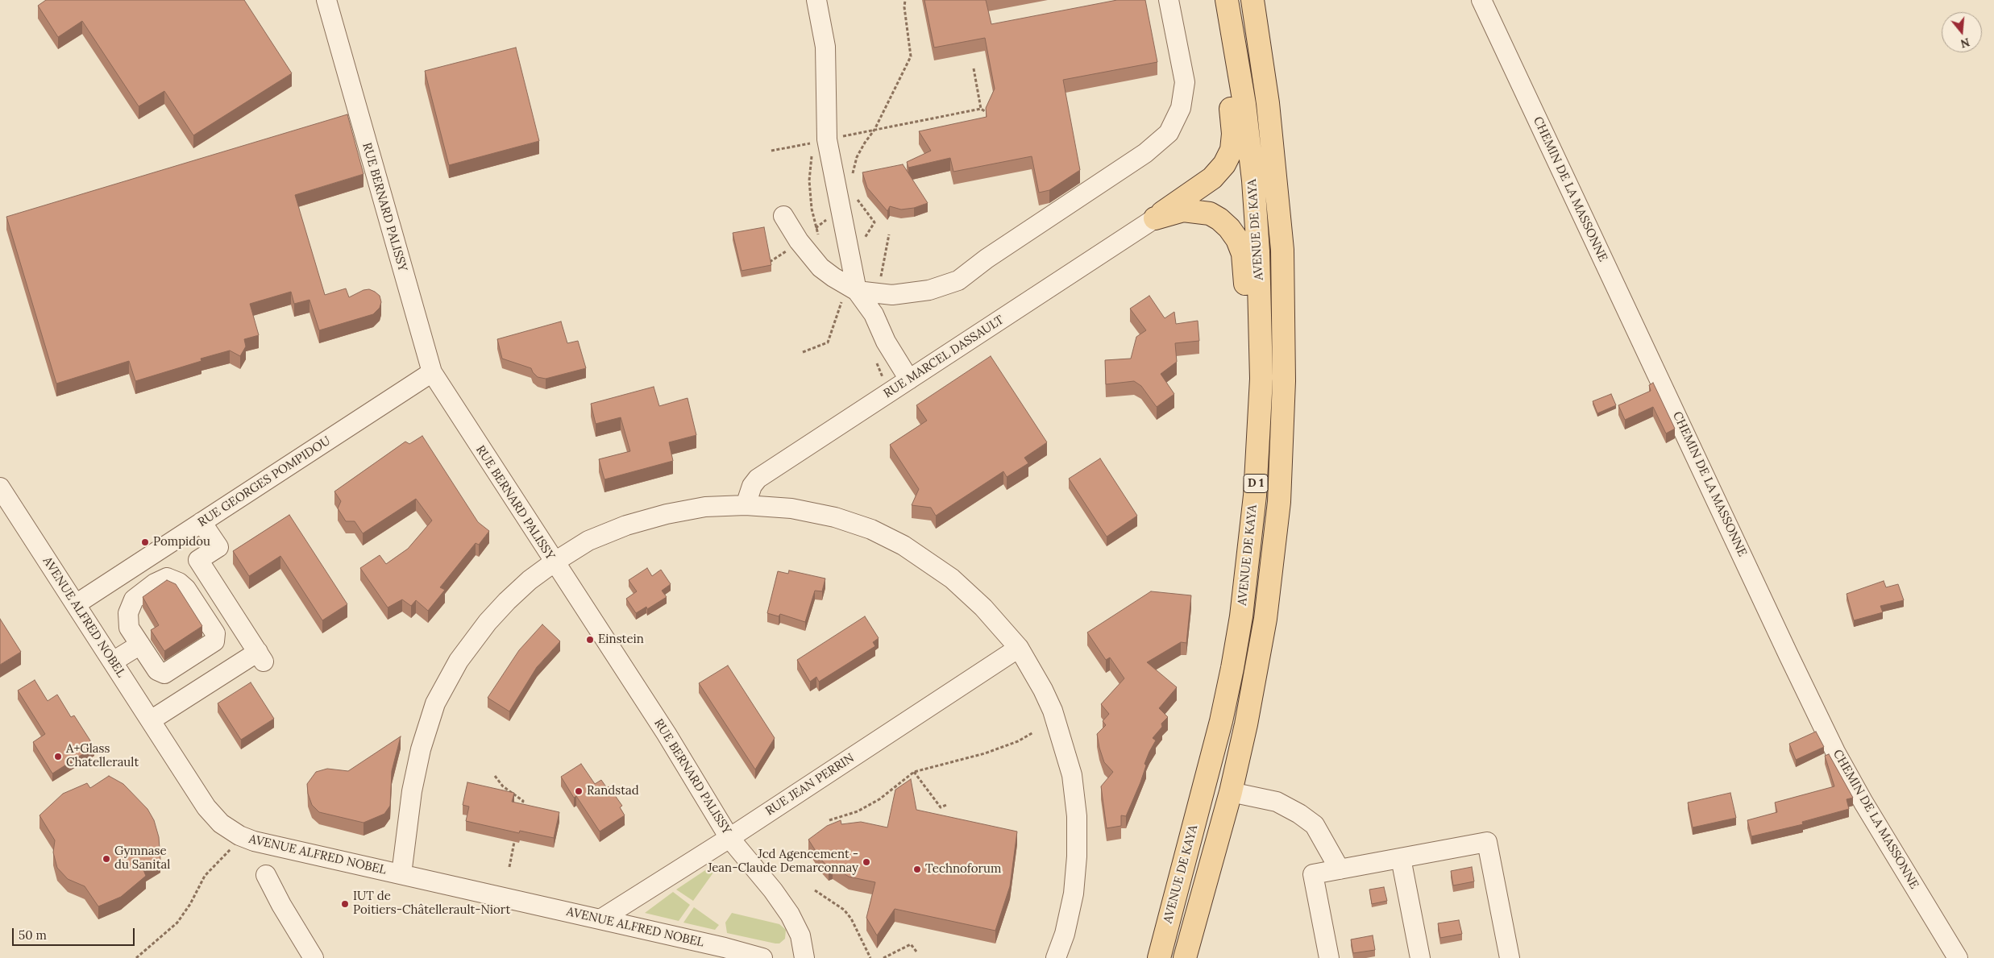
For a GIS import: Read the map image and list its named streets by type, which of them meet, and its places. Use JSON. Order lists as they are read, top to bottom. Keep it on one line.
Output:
{"streets":{"main road":["AVENUE DE KAYA","D 1"],"street":["CHEMIN DE LA MASSONNE","RUE BERNARD PALISSY","RUE MARCEL DASSAULT","RUE GEORGES POMPIDOU","AVENUE ALFRED NOBEL","RUE JEAN PERRIN"]},"crossings":[["RUE BERNARD PALISSY","RUE GEORGES POMPIDOU"],["RUE BERNARD PALISSY","RUE JEAN PERRIN"],["RUE GEORGES POMPIDOU","AVENUE ALFRED NOBEL"],["AVENUE ALFRED NOBEL","RUE JEAN PERRIN"]],"places":["Pompidou","Einstein","A+Glass Chatellerault","Randstad","Gymnase du Sanital","Jcd Agencement - Jean-Claude Demarconnay","Technoforum","IUT de Poitiers-Châtellerault-Niort"],"scale_bar":"50 m","north":"bottom"}
